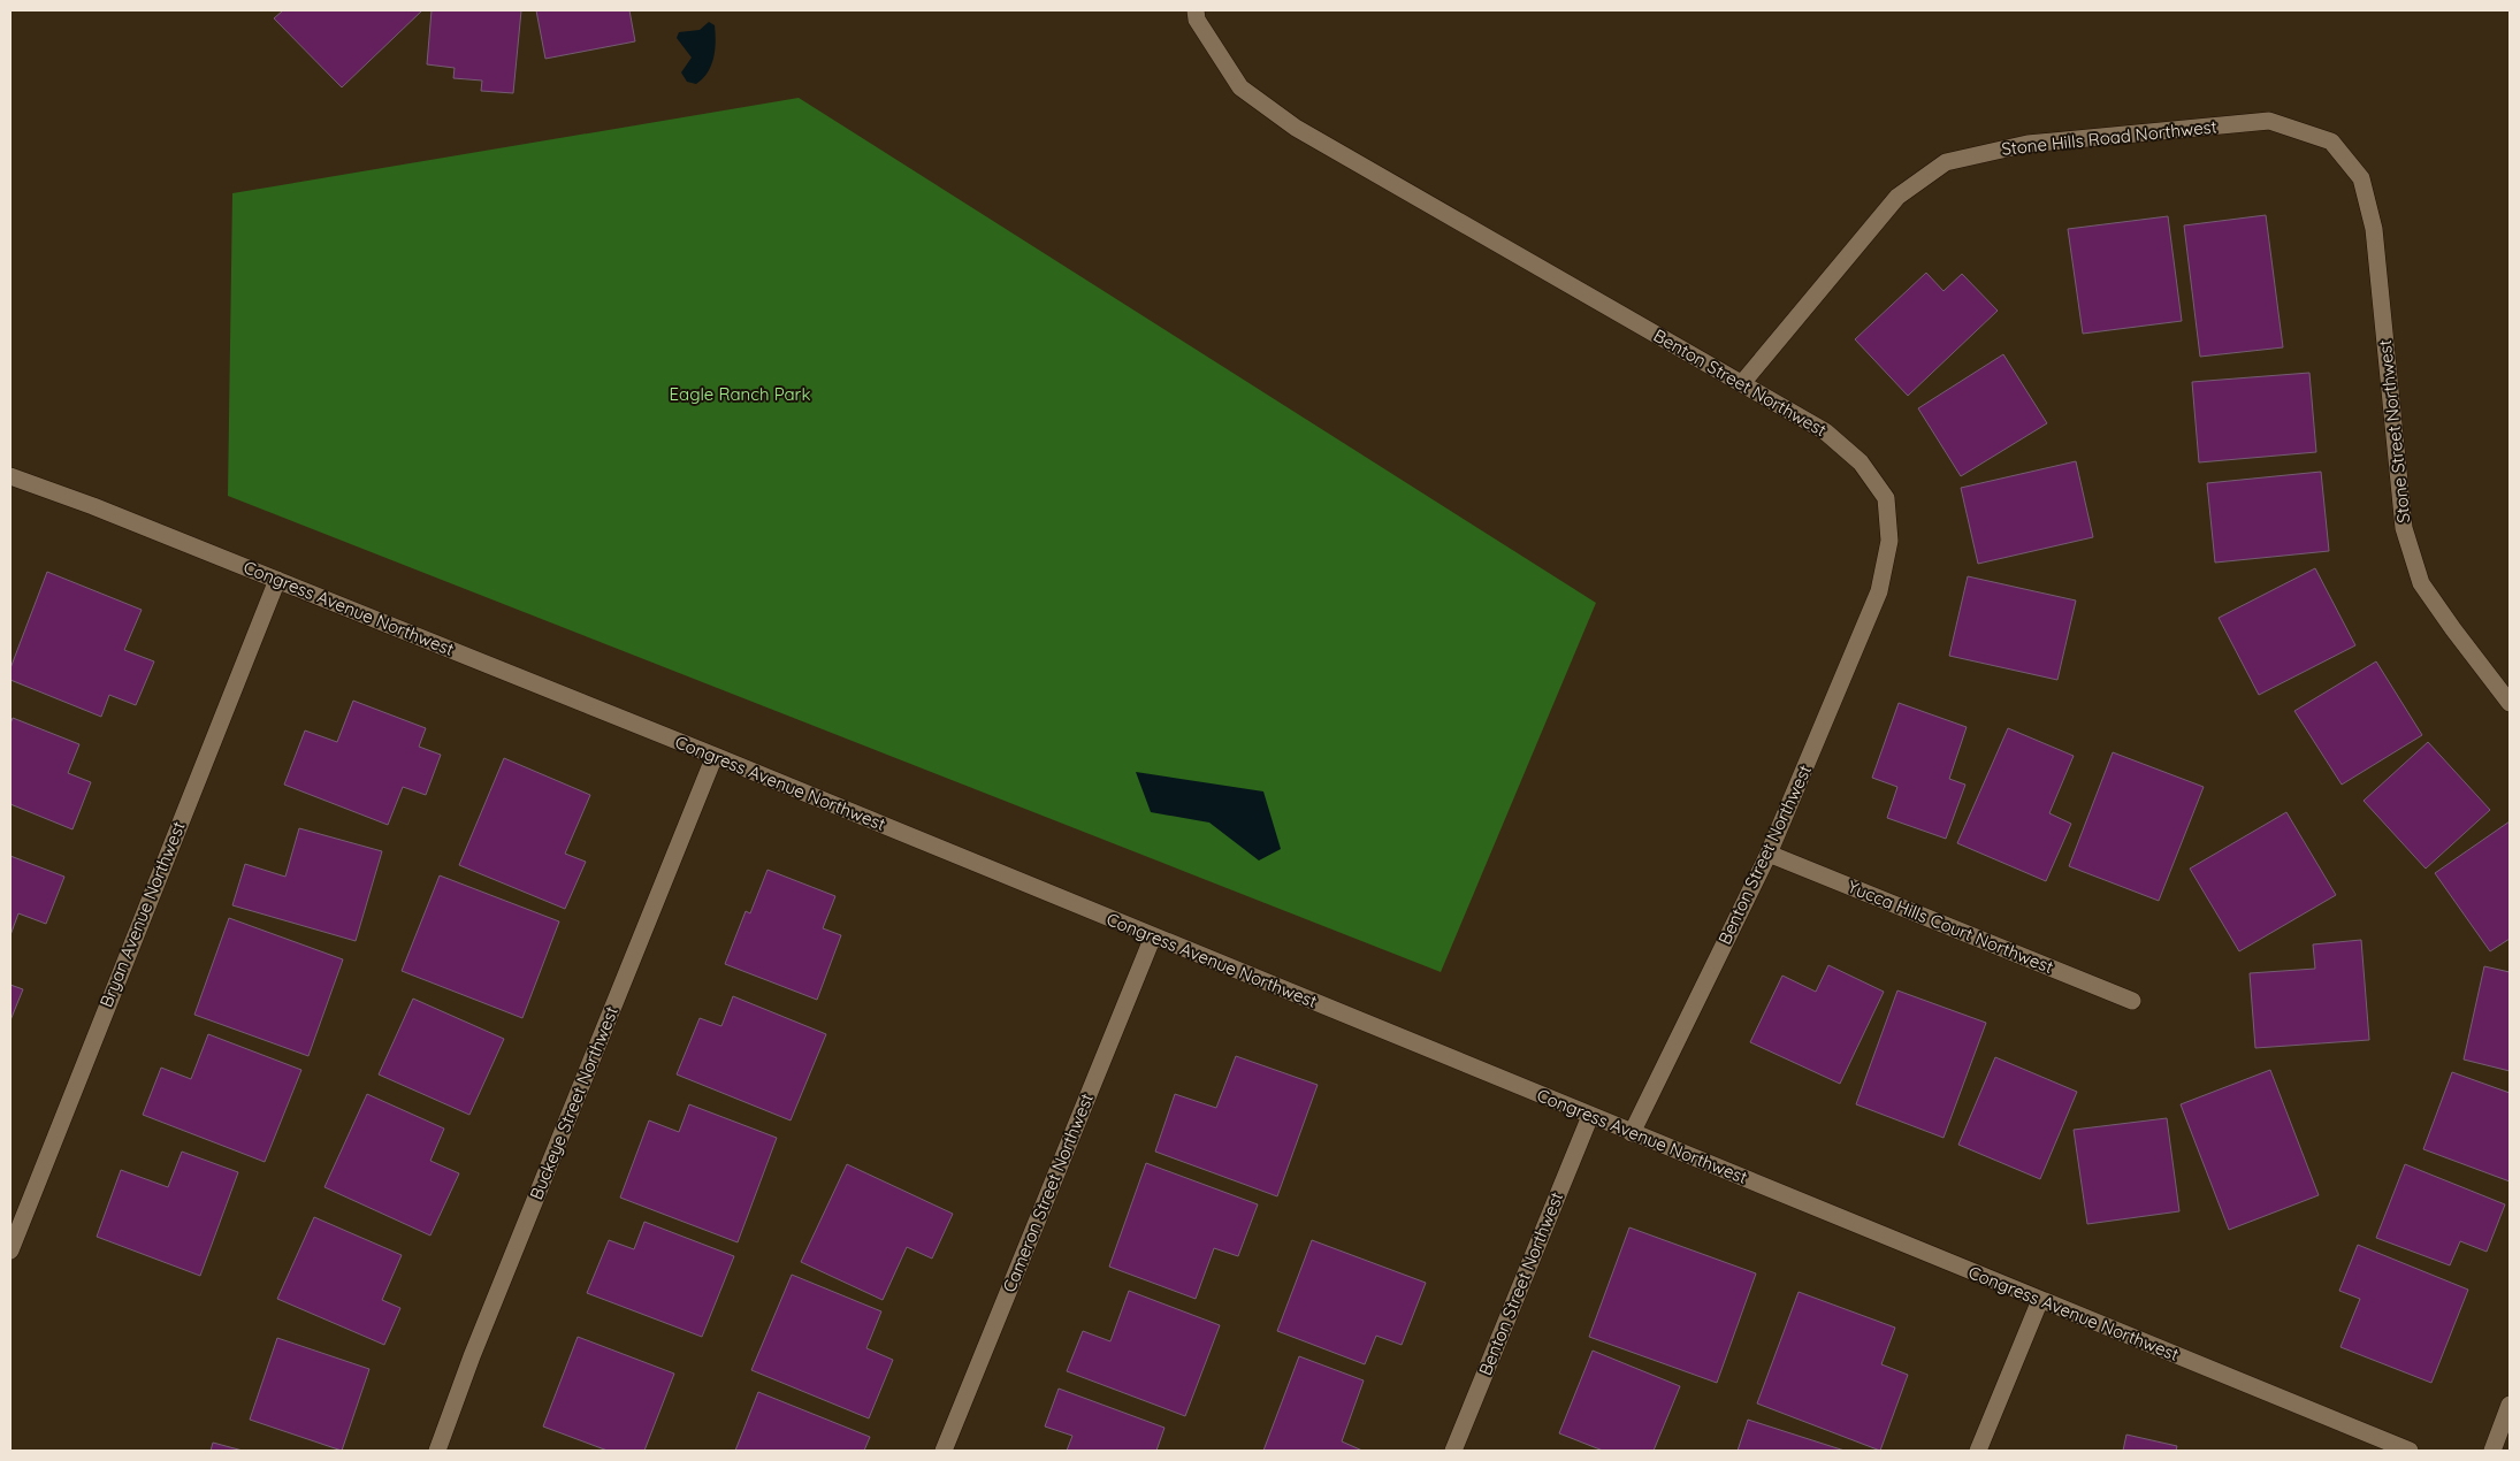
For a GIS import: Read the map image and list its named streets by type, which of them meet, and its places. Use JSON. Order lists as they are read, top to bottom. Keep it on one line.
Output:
{"streets":{"street":["Stone Hills Road Northwest","Benton Street Northwest","Stone Street Northwest","Congress Avenue Northwest","Bryan Avenue Northwest","Yucca Hills Court Northwest","Buckeye Street Northwest","Cameron Street Northwest"]},"crossings":[["Stone Hills Road Northwest","Benton Street Northwest"],["Stone Hills Road Northwest","Stone Street Northwest"],["Benton Street Northwest","Congress Avenue Northwest"],["Benton Street Northwest","Yucca Hills Court Northwest"],["Congress Avenue Northwest","Bryan Avenue Northwest"],["Congress Avenue Northwest","Buckeye Street Northwest"],["Congress Avenue Northwest","Cameron Street Northwest"]],"parks":["Eagle Ranch Park"]}
